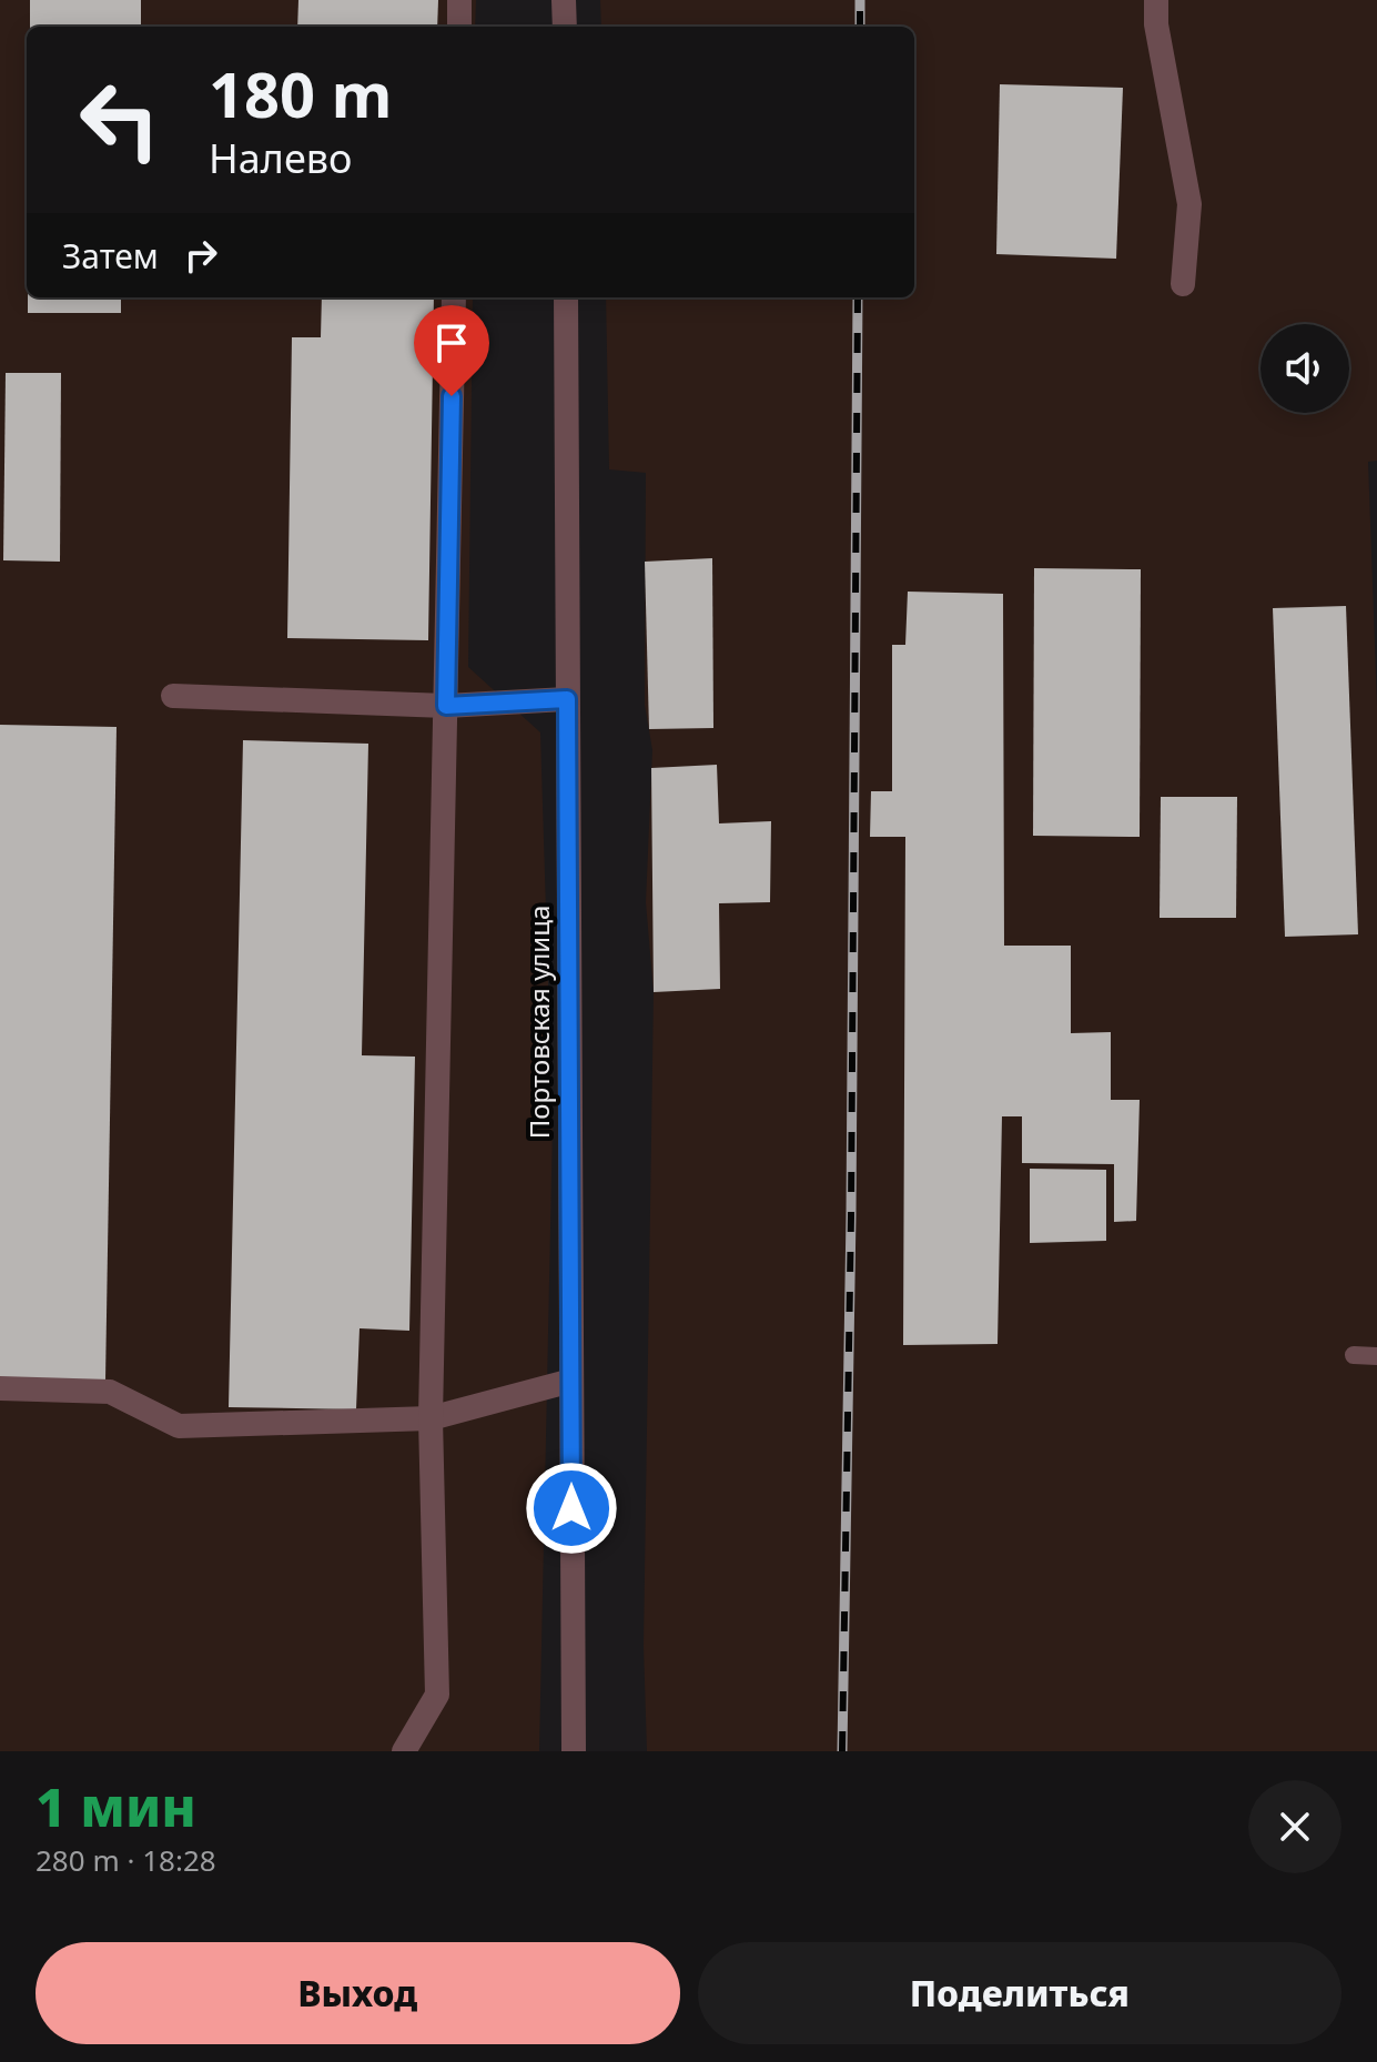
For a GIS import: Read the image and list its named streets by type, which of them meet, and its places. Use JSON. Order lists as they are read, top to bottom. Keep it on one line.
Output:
{"streets":{"street":["Портовская улица"]},"page":{"turn":["180 m","Налево"],"then":"Затем","heading":["1 мин","280 m · 18:28"],"buttons":["Выход","Поделиться"]}}
